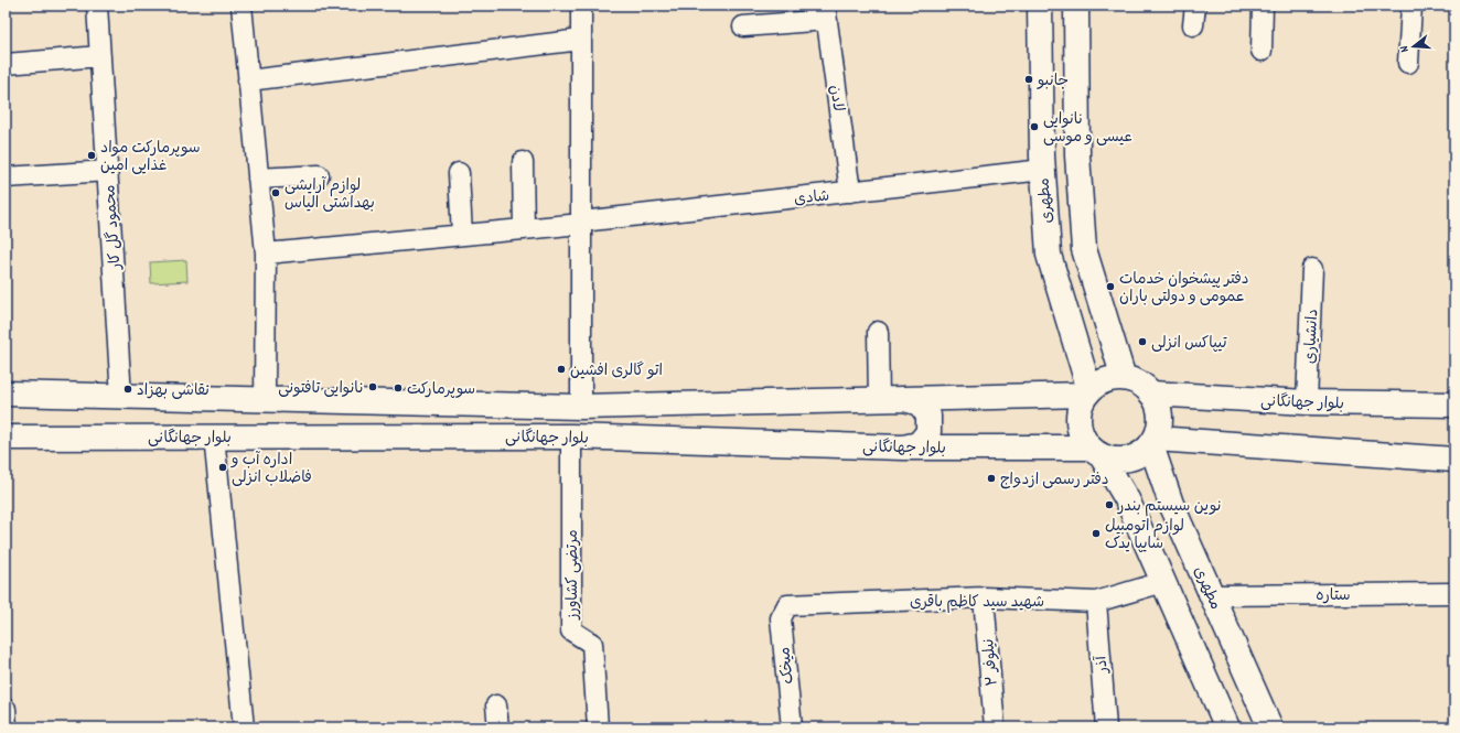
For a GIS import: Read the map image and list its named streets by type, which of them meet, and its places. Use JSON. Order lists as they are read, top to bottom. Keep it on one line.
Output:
{"streets":{"street":["لادن","شادی","مطهری","محمود گل کار","دانشیاری","بلوار جهانگانی","مرتضی کشاورز","ستاره","شهید سید کاظم باقری","نیلوفر ۲","آذر","میخک"]},"crossings":[["لادن","شادی"],["شادی","مطهری"],["مطهری","بلوار جهانگانی"],["مطهری","ستاره"],["محمود گل کار","بلوار جهانگانی"],["دانشیاری","بلوار جهانگانی"],["بلوار جهانگانی","مرتضی کشاورز"],["شهید سید کاظم باقری","نیلوفر ۲"],["شهید سید کاظم باقری","آذر"],["شهید سید کاظم باقری","میخک"]],"places":["جانبو","نانوایی عیسی و موسی","سوپرمارکت مواد غذایی امین","لوازم آرایشی بهداشتی الیاس","دفتر پیشخوان خدمات عمومی و دولتی باران","تیپاکس انزلی","اتو گالری افشین","نانوایی تافتونی","سوپرمارکت","نقاشی بهزاد","اداره آب و فاضلاب انزلی","دفتر رسمی ازدواج","نوین سیستم بندر","لوازم اتومبیل سایپا یدک"],"north":"left"}
